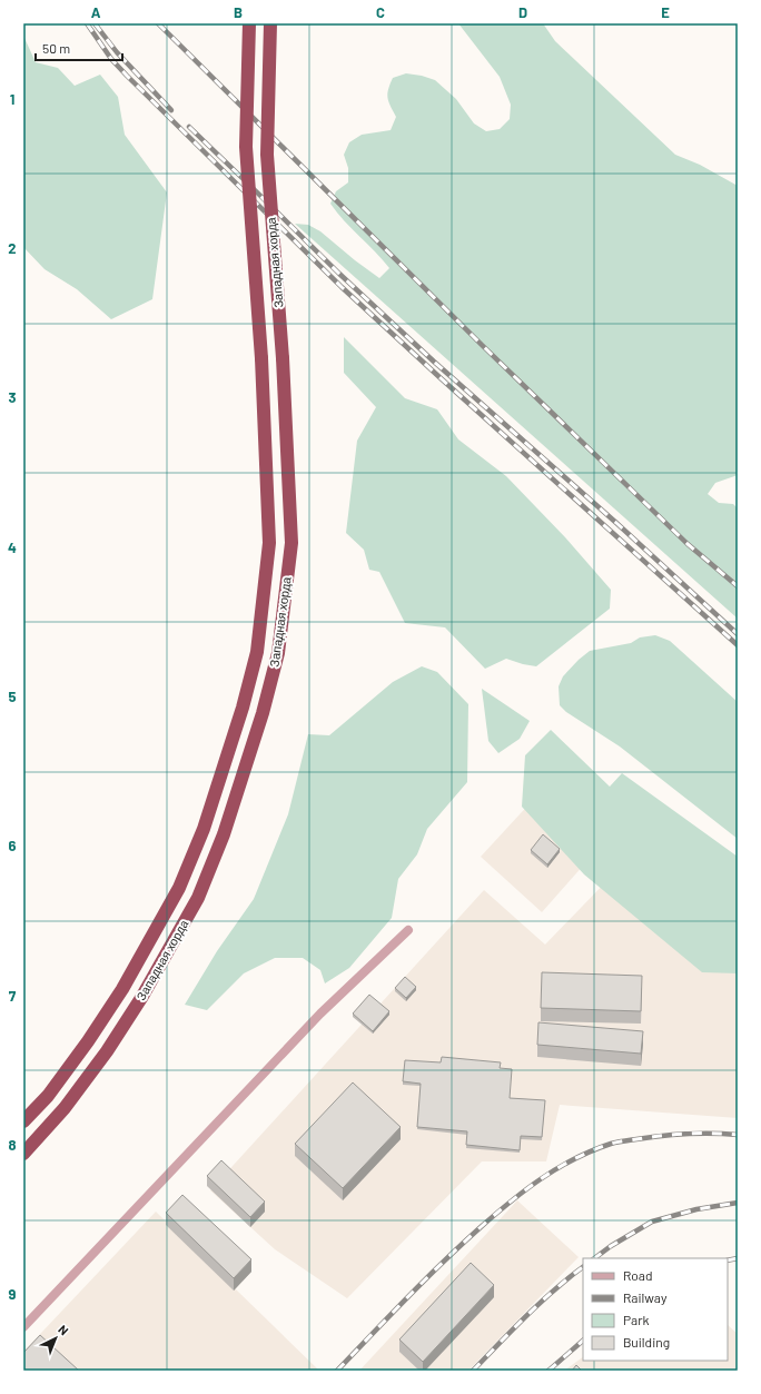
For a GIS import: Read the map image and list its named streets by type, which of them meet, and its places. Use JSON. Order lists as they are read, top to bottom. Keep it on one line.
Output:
{"streets":{"highway":["Западная хорда"]},"legend":["Road","Railway","Park","Building"],"scale_bar":"50 m","north":"top right","grid":{"columns":["A","B","C","D","E"],"rows":["1","2","3","4","5","6","7","8","9"]}}
